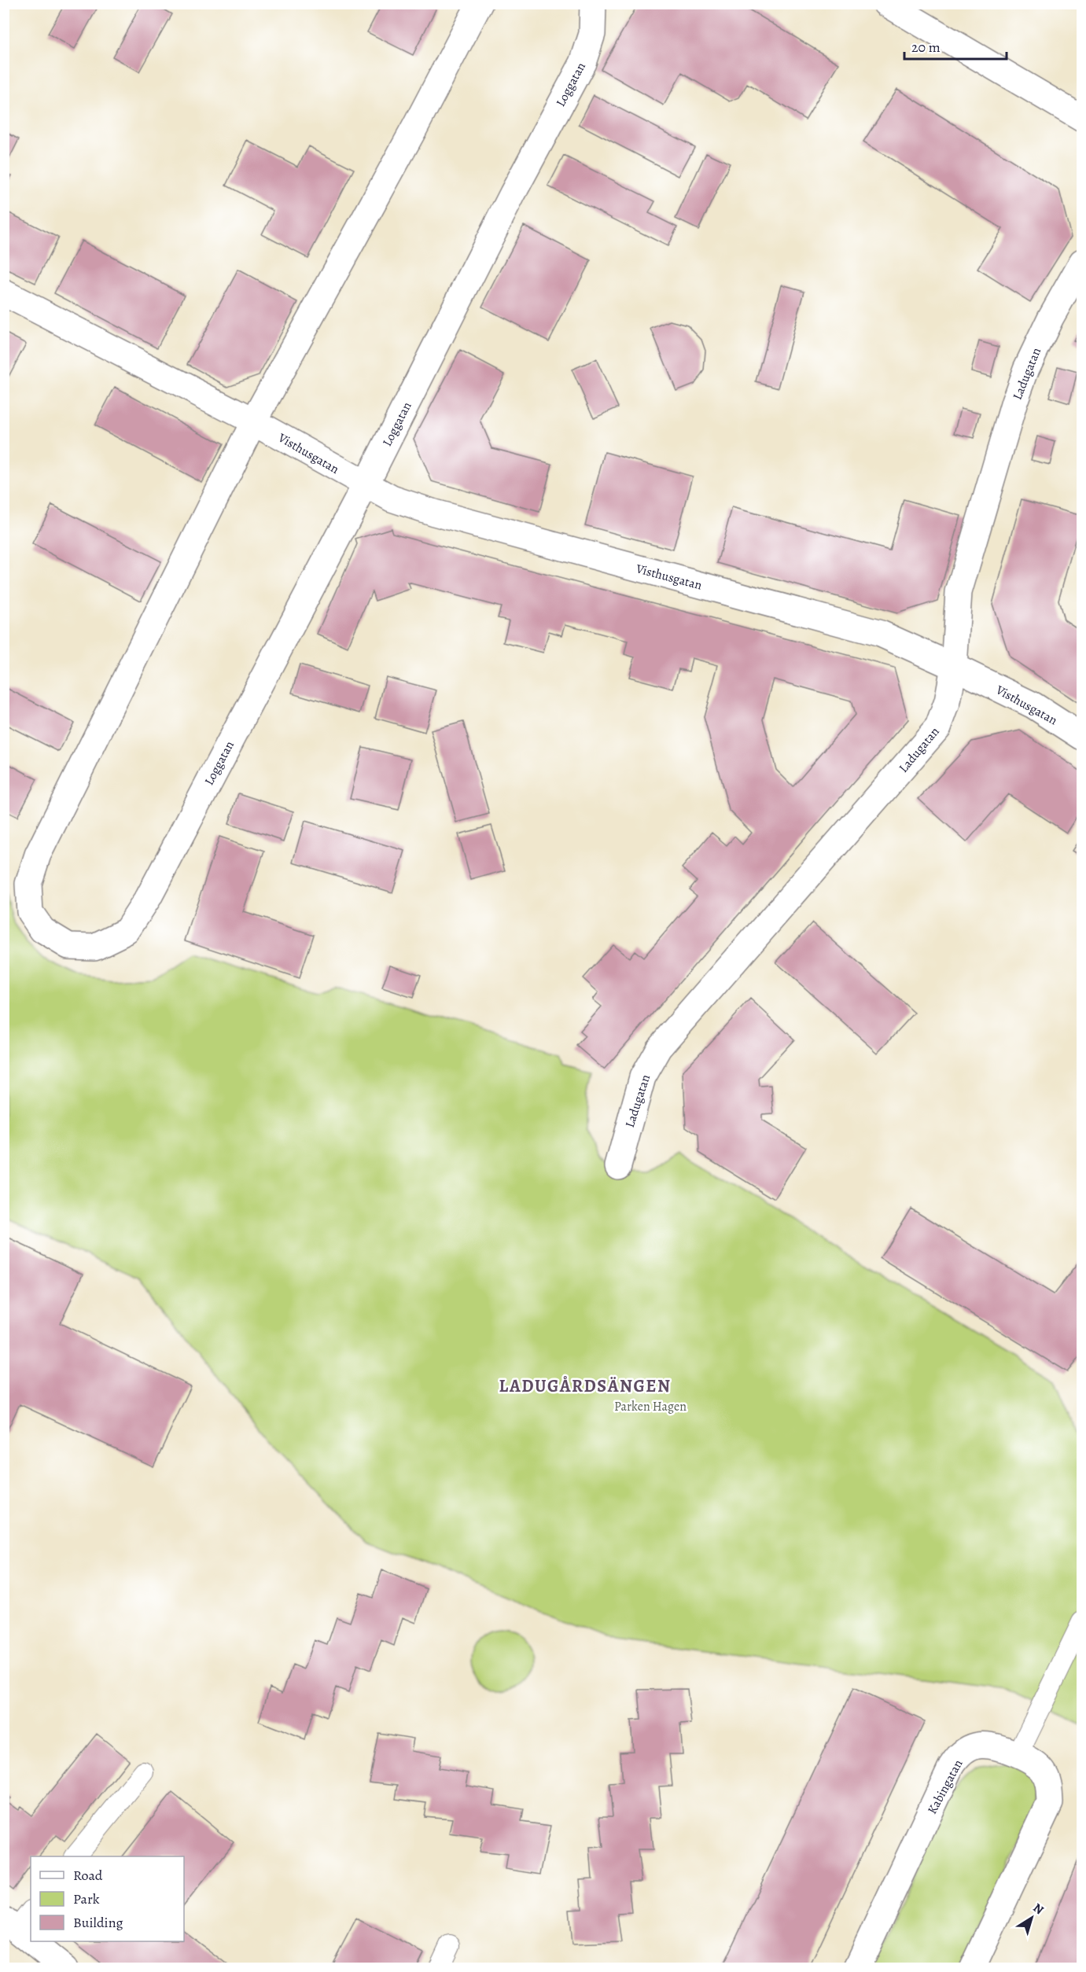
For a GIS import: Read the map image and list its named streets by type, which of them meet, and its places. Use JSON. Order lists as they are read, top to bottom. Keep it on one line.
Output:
{"streets":{"street":["Loggatan","Ladugatan","Visthusgatan","Kabingatan"]},"crossings":[["Loggatan","Visthusgatan"],["Ladugatan","Visthusgatan"]],"districts":["LADUGÅRDSÄNGEN"],"parks":["Parken Hagen"],"legend":["Road","Park","Building"],"scale_bar":"20 m","north":"top right"}
